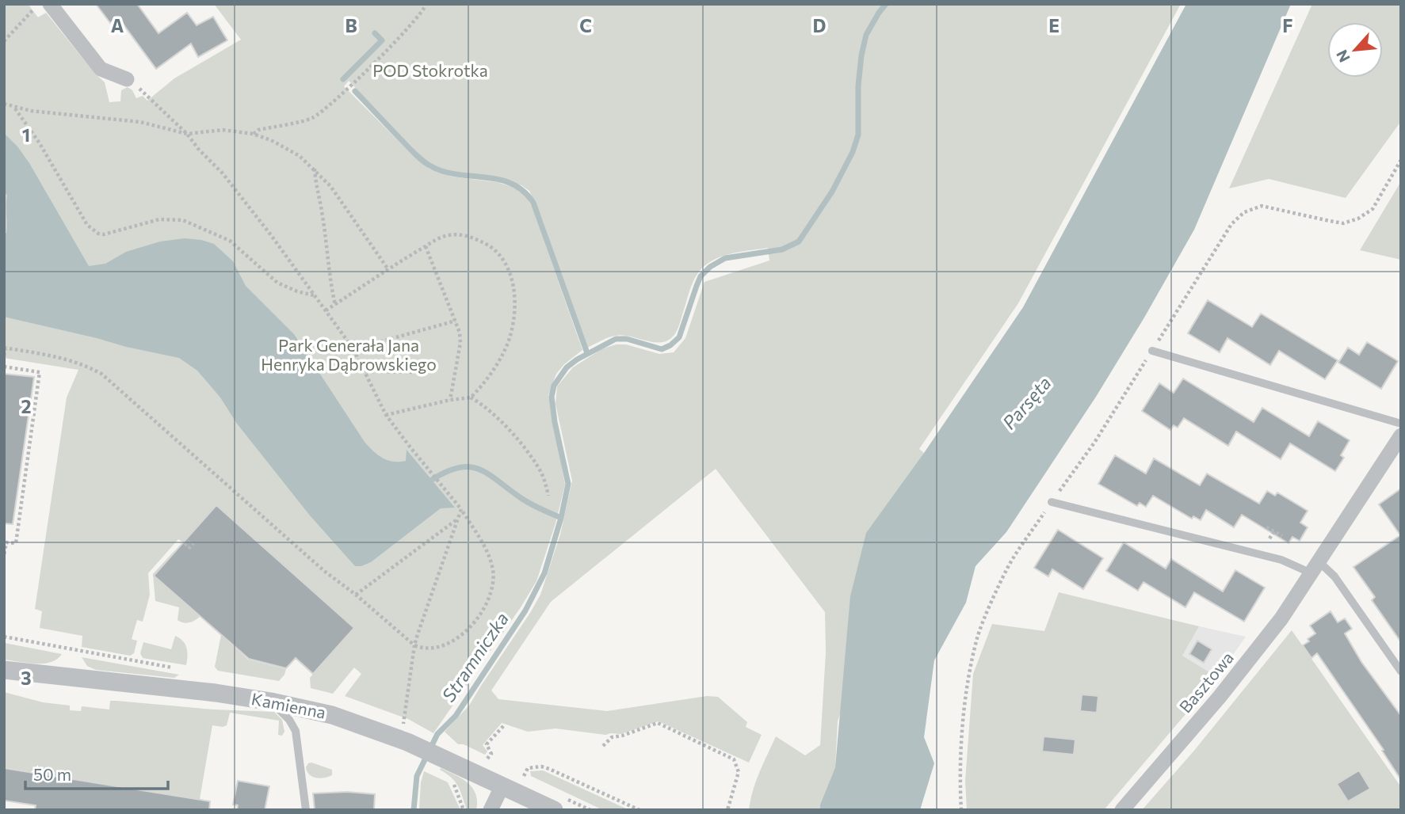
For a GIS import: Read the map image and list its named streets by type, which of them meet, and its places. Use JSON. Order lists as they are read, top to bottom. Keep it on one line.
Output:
{"streets":{"street":["Basztowa","Kamienna"]},"water":["Parsęta","Stramniczka"],"parks":["POD Stokrotka","Park Generała Jana Henryka Dąbrowskiego"],"scale_bar":"50 m","north":"bottom left","grid":{"columns":["A","B","C","D","E","F"],"rows":["1","2","3"]}}
